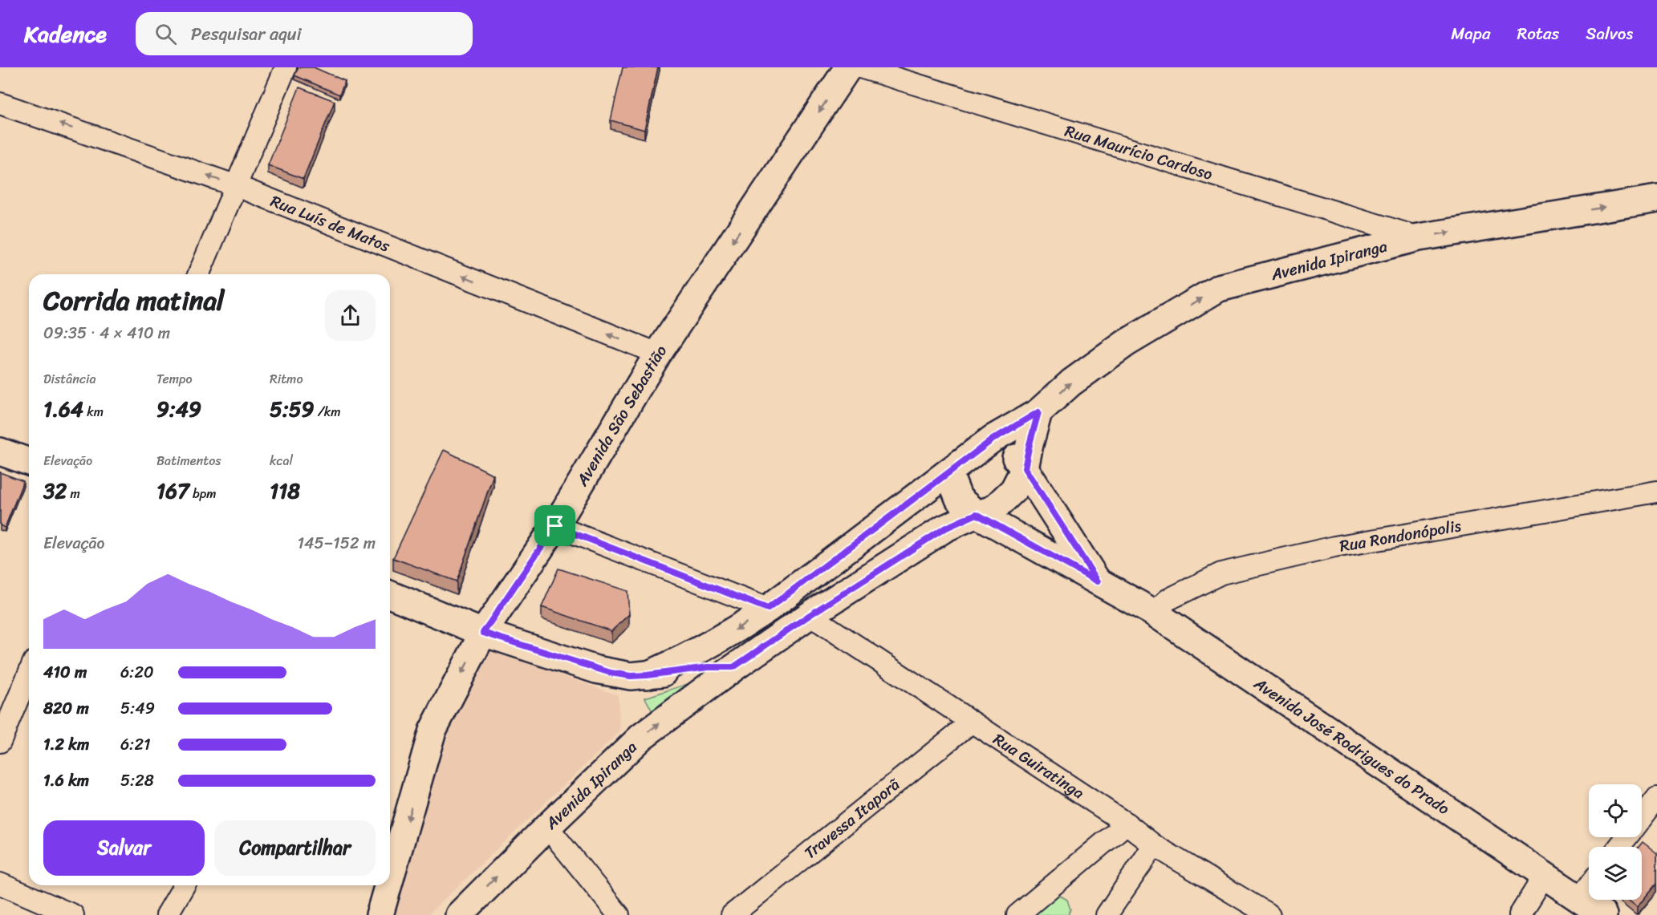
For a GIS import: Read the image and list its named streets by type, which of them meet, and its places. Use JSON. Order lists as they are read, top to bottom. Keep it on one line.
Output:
{"streets":{"street":["Rua Maurício Cardoso","Rua Luís de Matos","Avenida Ipiranga","Avenida São Sebastião","Rua Rondonópolis","Avenida José Rodrigues do Prado","Rua Guiratinga","Travessa Itaporã"]},"crossings":[["Rua Maurício Cardoso","Avenida Ipiranga"],["Rua Luís de Matos","Avenida São Sebastião"],["Avenida Ipiranga","Avenida José Rodrigues do Prado"],["Avenida Ipiranga","Rua Guiratinga"],["Rua Rondonópolis","Avenida José Rodrigues do Prado"],["Rua Guiratinga","Travessa Itaporã"]],"one_way":["Rua Luís de Matos","Avenida São Sebastião"],"page":{"header":"Kadence","search":"Pesquisar aqui","nav":["Mapa","Rotas","Salvos"],"heading":["Corrida matinal","09:35 · 4 × 410 m"],"stats":[["Distância","1.64 km"],["Tempo","9:49"],["Ritmo","5:59 /km"],["Elevação","32 m"],["Batimentos","167 bpm"],["kcal","118"]],"chart":["Elevação","145–152 m"],"list":[{"name":"410 m","note":"6:20"},{"name":"820 m","note":"5:49"},{"name":"1.2 km","note":"6:21"},{"name":"1.6 km","note":"5:28"}],"buttons":["Salvar","Compartilhar"]}}
